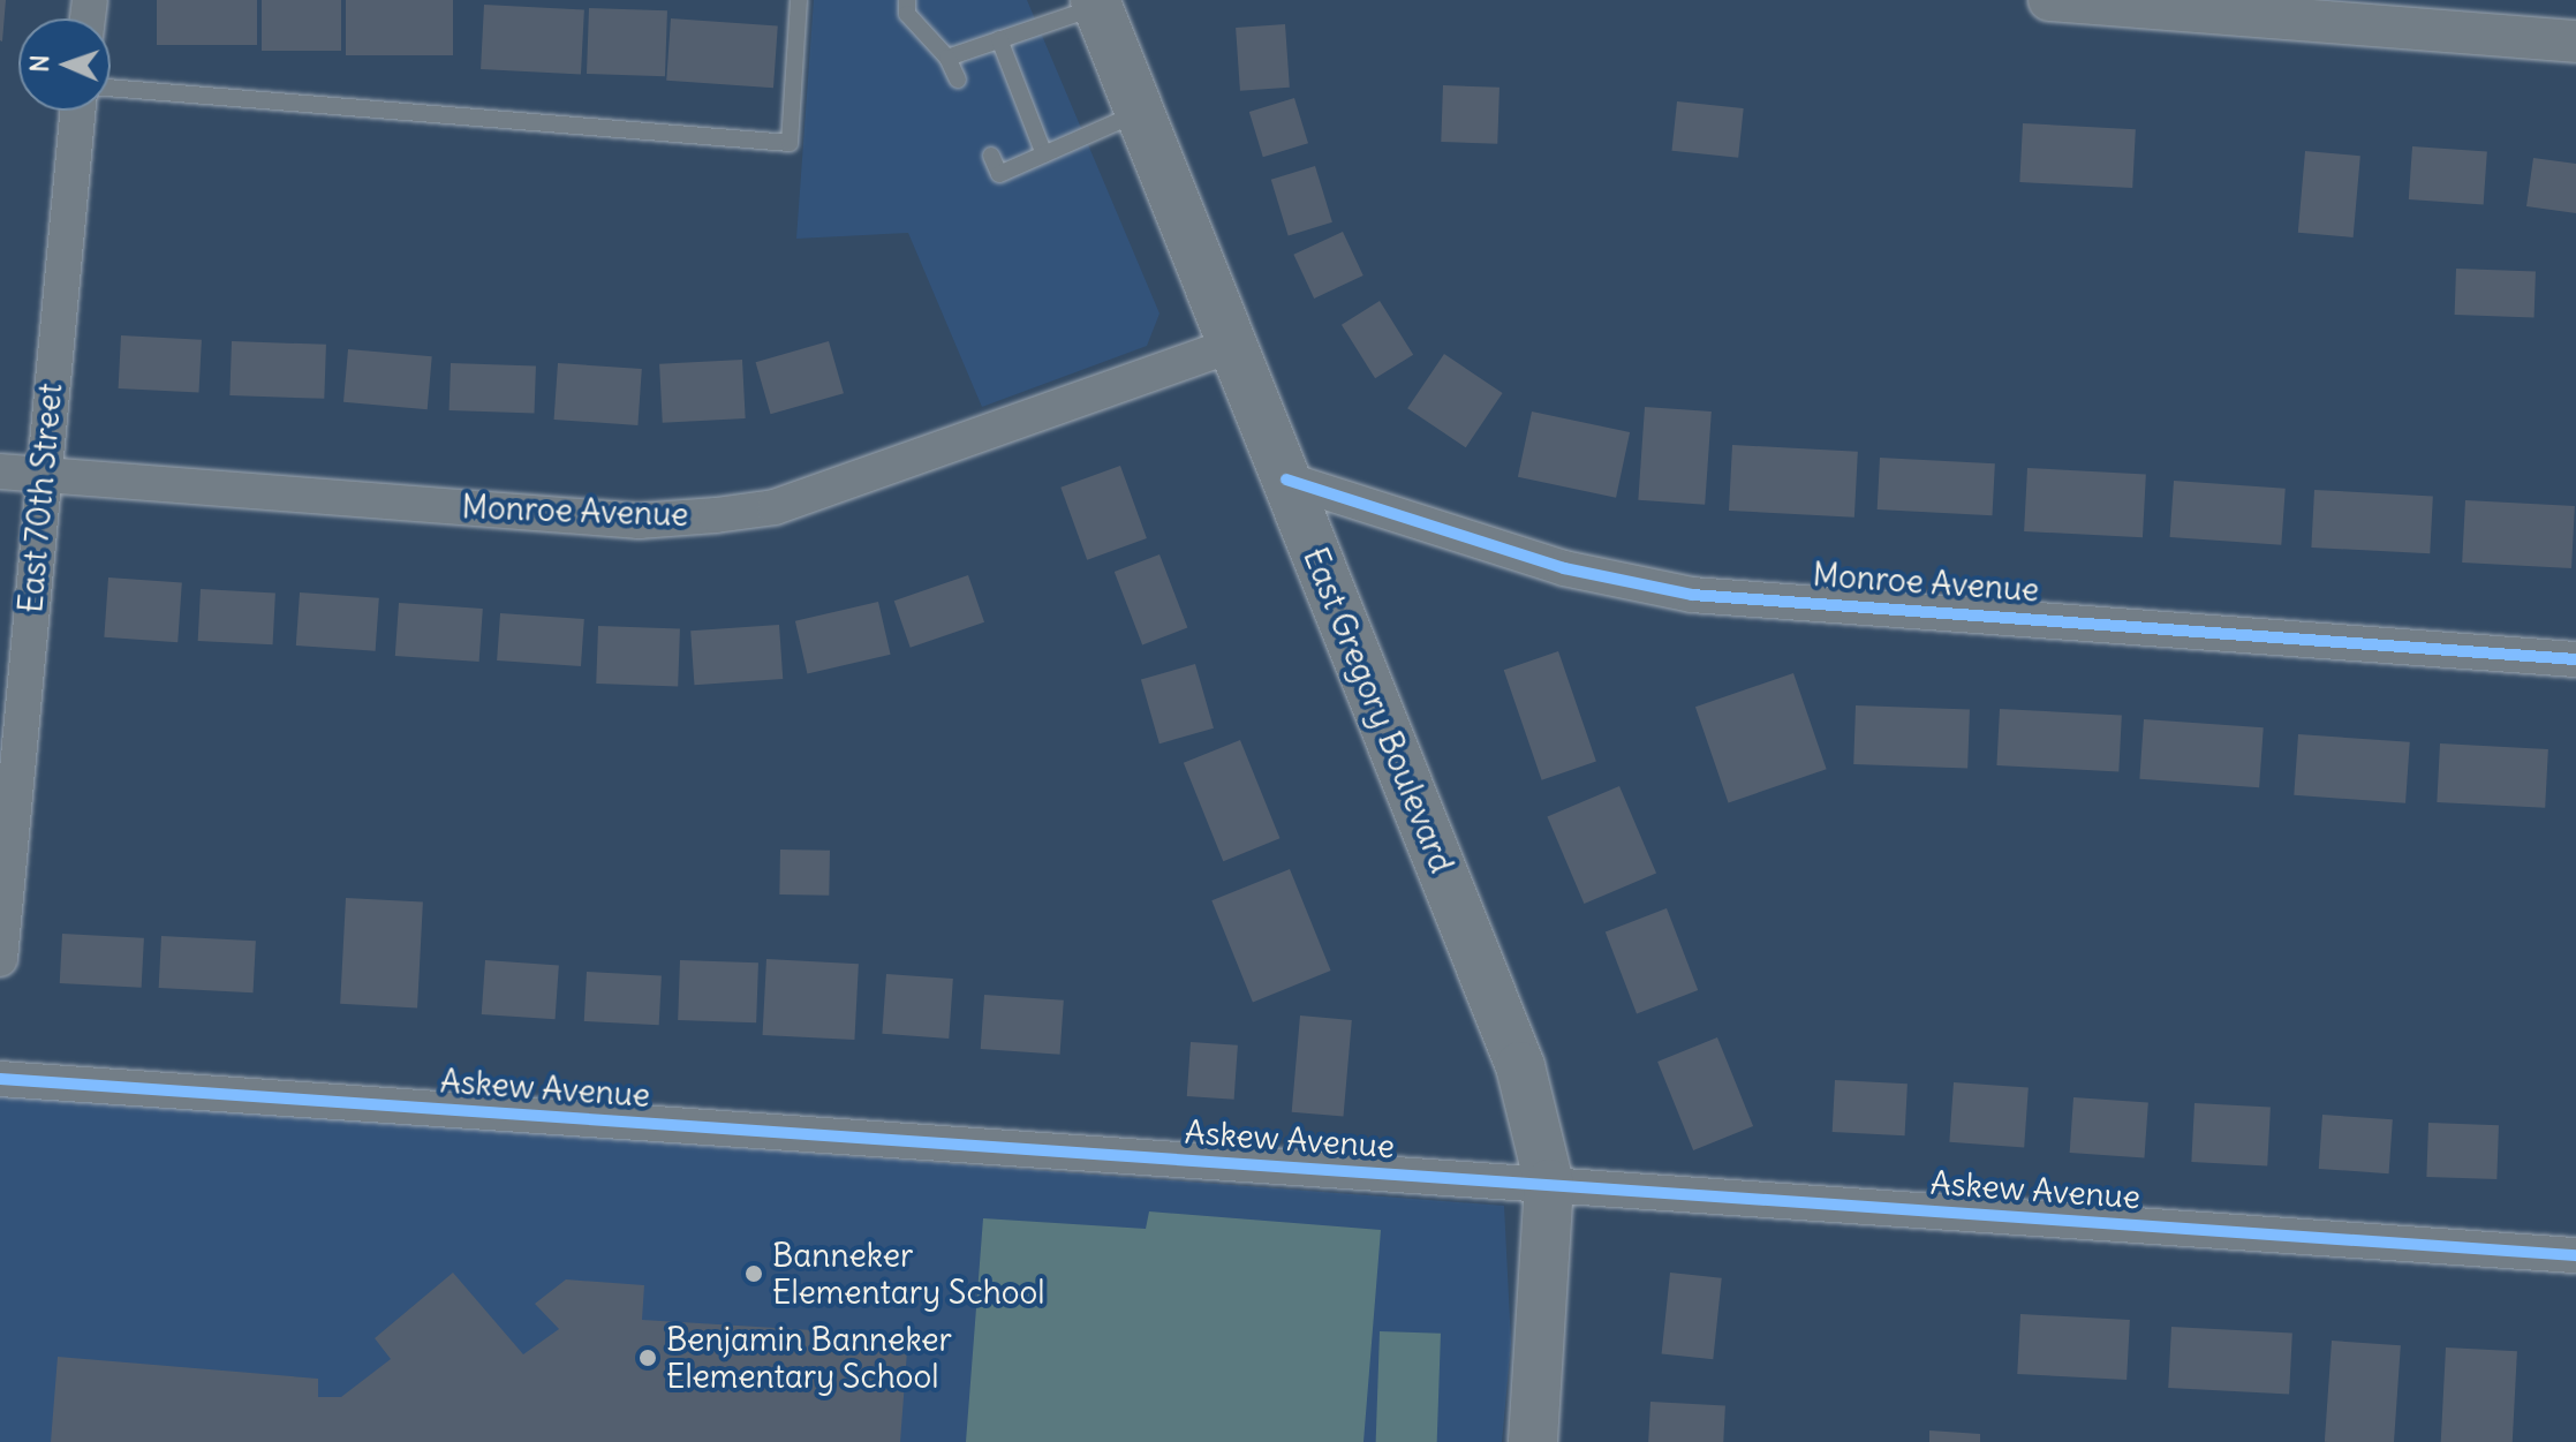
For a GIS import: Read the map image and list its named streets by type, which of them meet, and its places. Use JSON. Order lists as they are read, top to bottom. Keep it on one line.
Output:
{"streets":{"main road":["East Gregory Boulevard"],"street":["East 70th Street","Monroe Avenue","Askew Avenue"]},"crossings":[["East 70th Street","Monroe Avenue"],["Monroe Avenue","East Gregory Boulevard"],["East Gregory Boulevard","Askew Avenue"]],"places":["Banneker Elementary School","Benjamin Banneker Elementary School"],"north":"left"}
